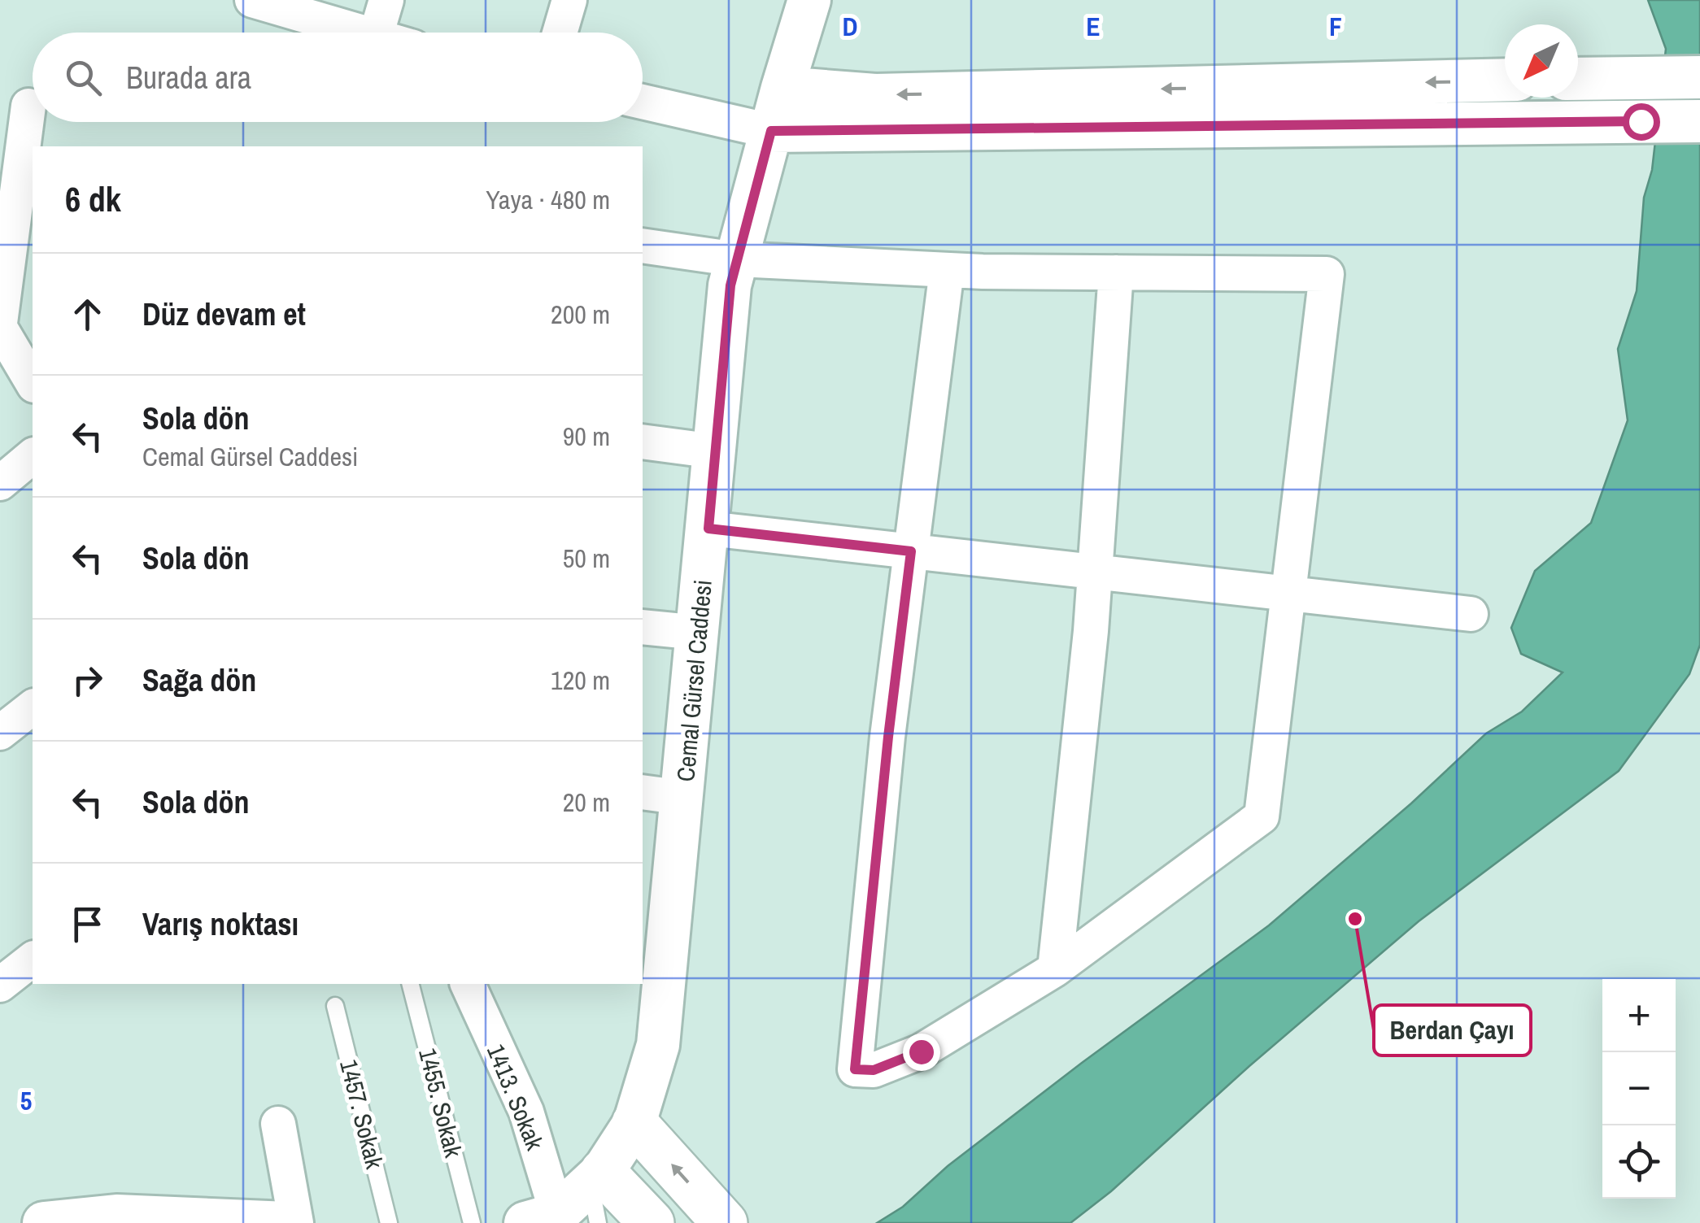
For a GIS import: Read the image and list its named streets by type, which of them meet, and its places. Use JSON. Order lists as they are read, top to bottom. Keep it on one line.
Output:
{"streets":{"street":["Cemal Gürsel Caddesi","1413. Sokak"],"lane":["1455. Sokak","1457. Sokak"]},"crossings":[["Cemal Gürsel Caddesi","1413. Sokak"]],"places":["Berdan Çayı"],"north":"bottom left","page":{"search":"Burada ara","heading":["6 dk","Yaya · 480 m"],"list":[["Düz devam et","200 m"],["Sola dön","Cemal Gürsel Caddesi","90 m"],["Sola dön","50 m"],["Sağa dön","120 m"],["Sola dön","20 m"],"Varış noktası"],"map_buttons":["+","−"]},"grid":{"columns":["D","E","F"],"rows":["5"]}}
